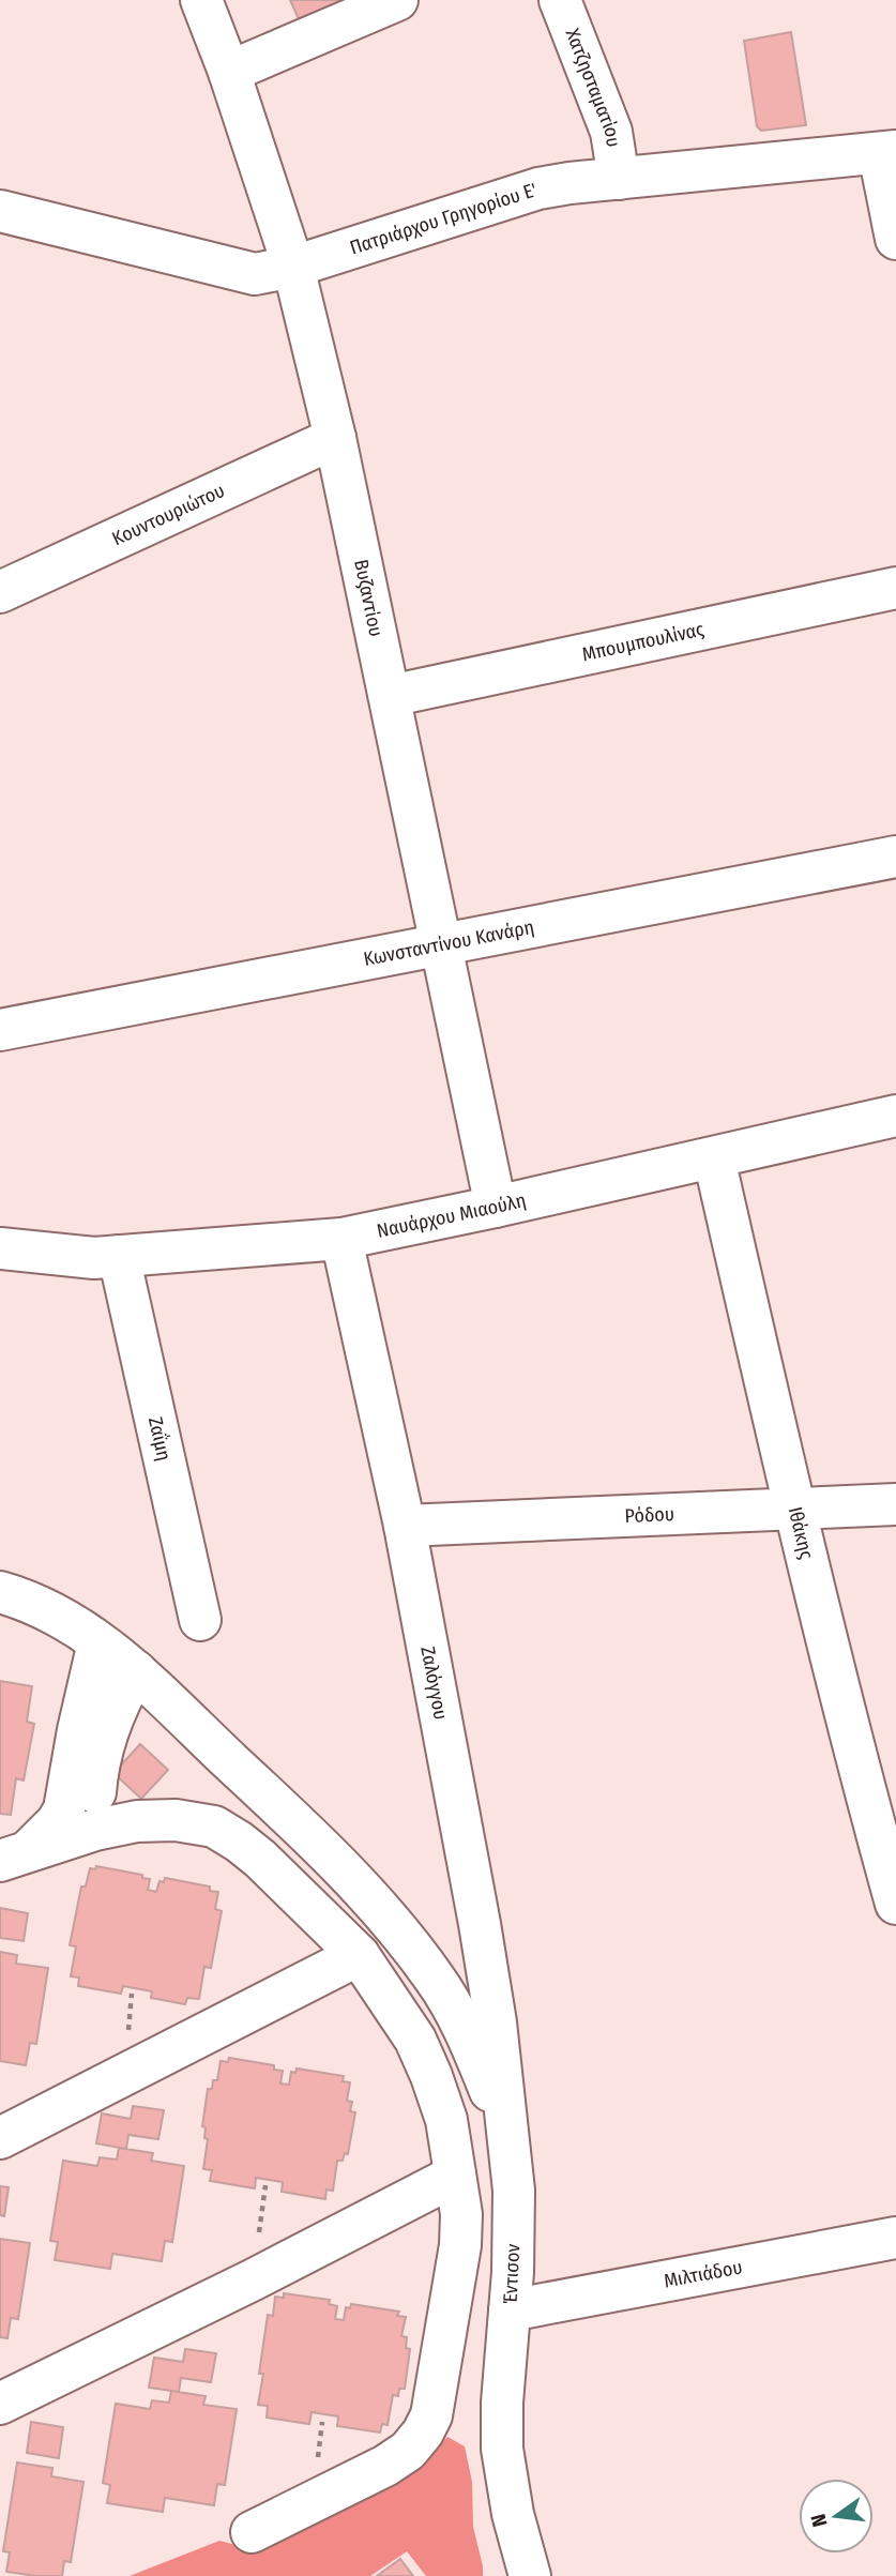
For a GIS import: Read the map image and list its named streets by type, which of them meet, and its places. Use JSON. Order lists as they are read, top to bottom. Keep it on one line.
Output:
{"streets":{"street":["Χατζησταματίου","Πατριάρχου Γρηγορίου Ε'","Κουντουριώτου","Βυζαντίου","Μπουμπουλίνας","Κωνσταντίνου Κανάρη","Ναυάρχου Μιαούλη","Ζαΐμη","Ρόδου","Ιθάκης","Ζαλόγγου","Έντισον","Μιλτιάδου"]},"crossings":[["Χατζησταματίου","Πατριάρχου Γρηγορίου Ε'"],["Πατριάρχου Γρηγορίου Ε'","Βυζαντίου"],["Κουντουριώτου","Βυζαντίου"],["Βυζαντίου","Μπουμπουλίνας"],["Βυζαντίου","Κωνσταντίνου Κανάρη"],["Βυζαντίου","Ναυάρχου Μιαούλη"],["Ναυάρχου Μιαούλη","Ζαΐμη"],["Ναυάρχου Μιαούλη","Ιθάκης"],["Ναυάρχου Μιαούλη","Ζαλόγγου"],["Ρόδου","Ιθάκης"],["Ρόδου","Ζαλόγγου"],["Ζαλόγγου","Έντισον"],["Έντισον","Μιλτιάδου"]],"north":"left"}
